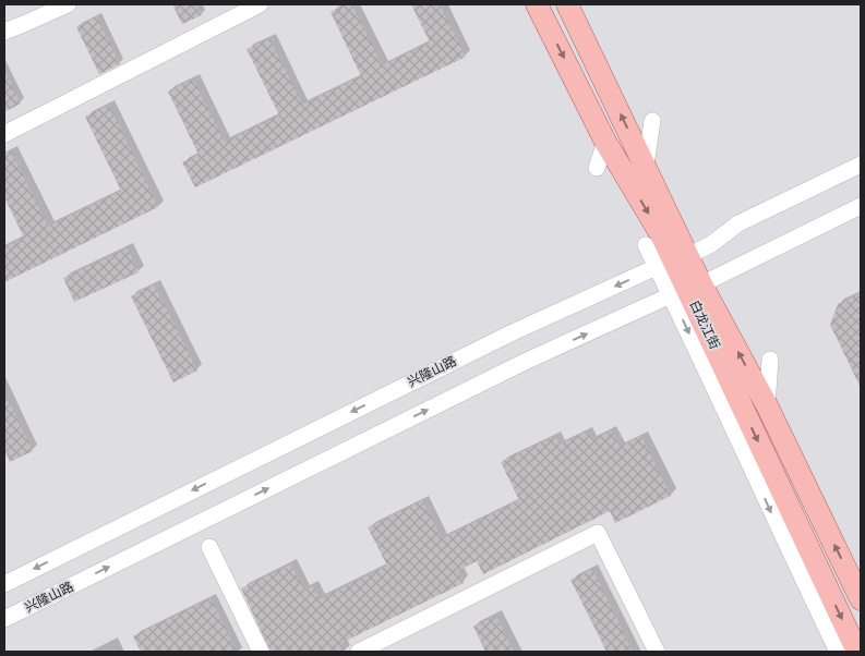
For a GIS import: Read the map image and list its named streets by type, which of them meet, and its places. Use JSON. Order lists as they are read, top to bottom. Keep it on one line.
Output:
{"streets":{"main road":["白龙江街"],"street":["兴隆山路"]},"crossings":[["白龙江街","兴隆山路"]]}
